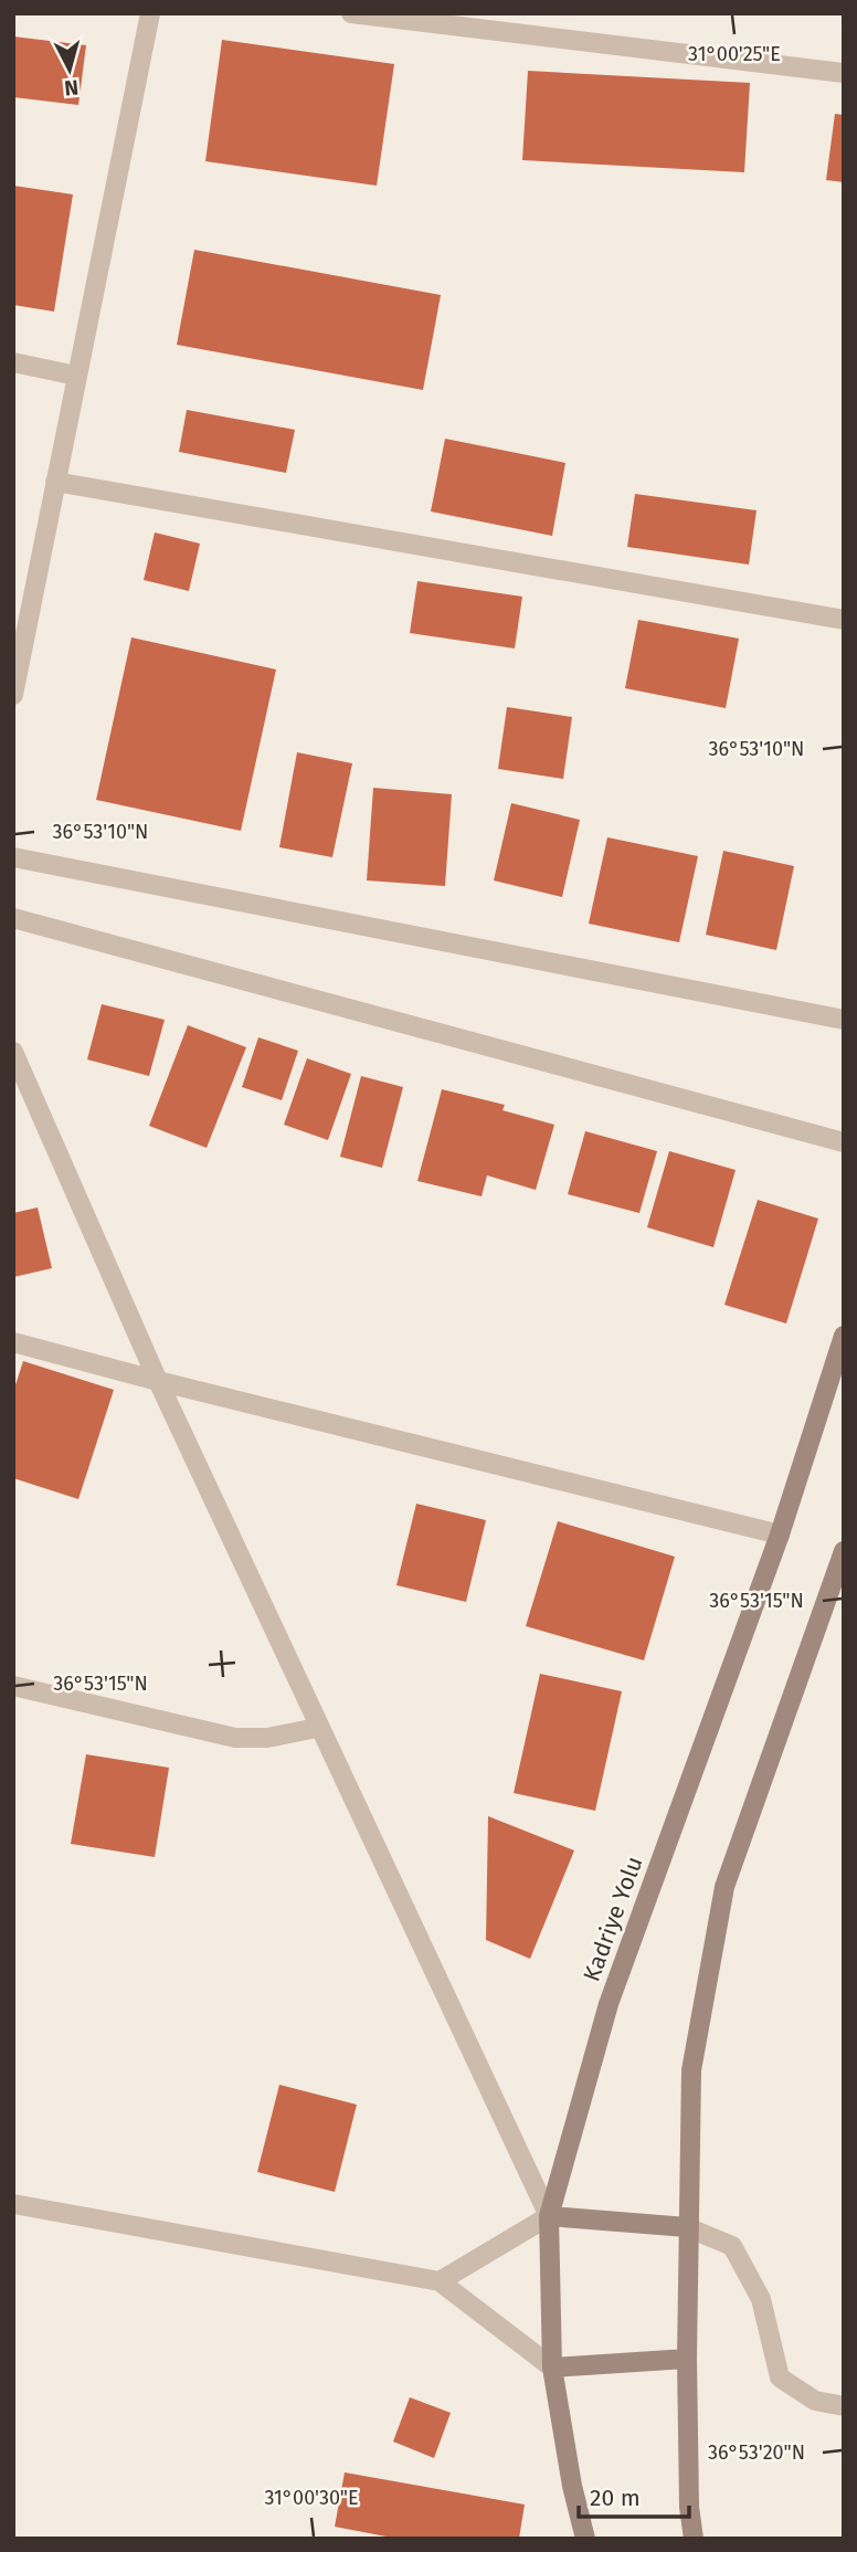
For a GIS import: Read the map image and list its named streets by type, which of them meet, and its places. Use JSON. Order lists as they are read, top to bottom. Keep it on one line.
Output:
{"streets":{"main road":["Kadriye Yolu"]},"scale_bar":"20 m","north":"bottom","coordinates":["31°00'25\"E","36°53'10\"N","36°53'15\"N","36°53'20\"N","31°00'30\"E"]}
